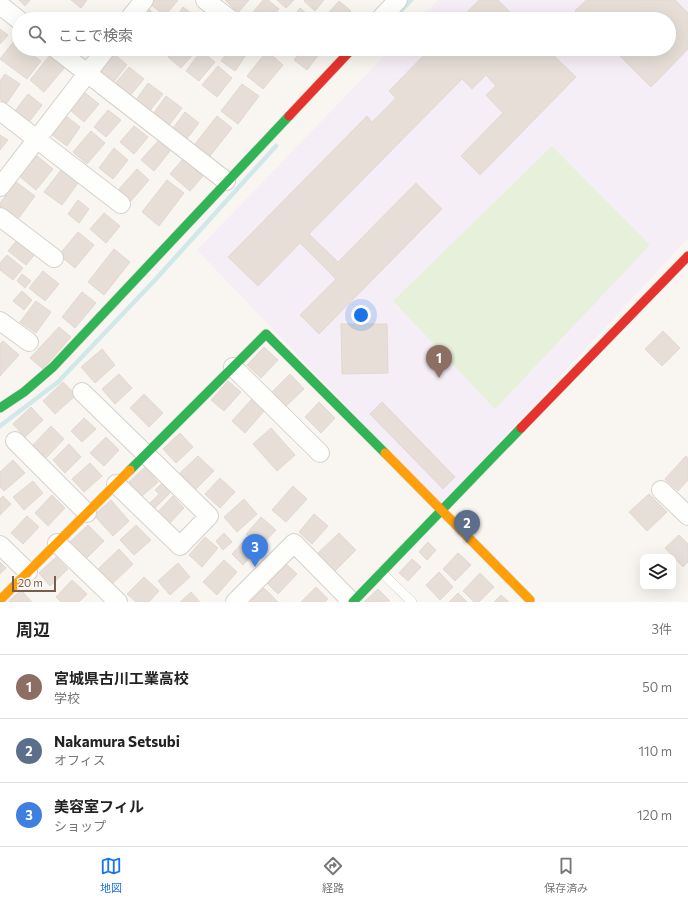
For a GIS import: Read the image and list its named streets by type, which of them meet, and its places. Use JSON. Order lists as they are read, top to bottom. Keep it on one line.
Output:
{"scale_bar":"20 m","page":{"search":"ここで検索","pins":["1","2","3"],"scale":"20 m","heading":["周辺","3件"],"list":[{"mark":"1","name":"宮城県古川工業高校","note":"学校","value":"50 m"},{"mark":"2","name":"Nakamura Setsubi","note":"オフィス","value":"110 m"},{"mark":"3","name":"美容室フィル","note":"ショップ","value":"120 m"}],"nav":["地図","経路","保存済み"]}}
